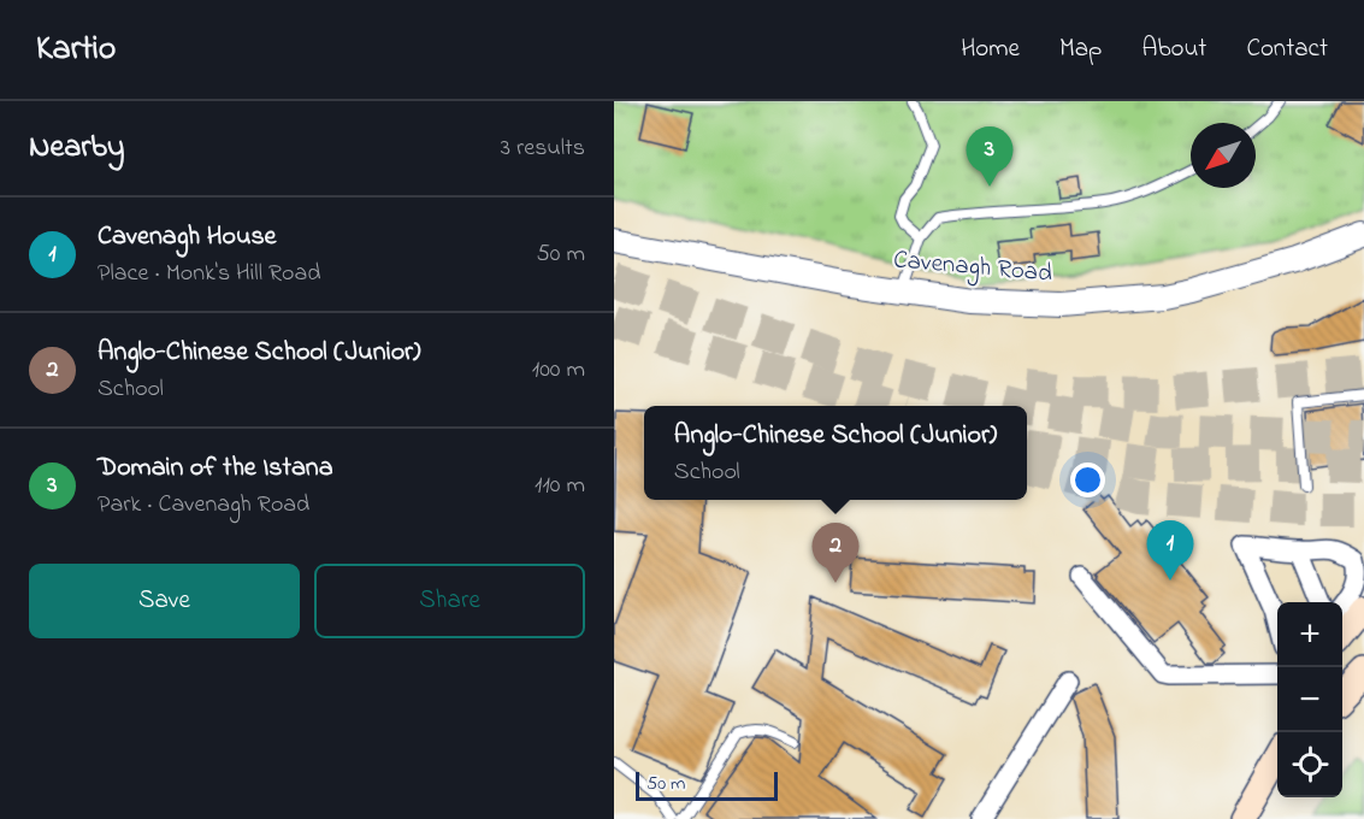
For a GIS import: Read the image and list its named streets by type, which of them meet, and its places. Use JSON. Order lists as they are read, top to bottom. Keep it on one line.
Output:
{"streets":{"street":["Cavenagh Road"]},"scale_bar":"50 m","north":"bottom left","page":{"header":"Kartio","nav":["Home","Map","About","Contact"],"heading":["Nearby","3 results"],"pins":["3","1","2"],"list":[{"mark":"1","name":"Cavenagh House","note":"Place · Monk's Hill Road","value":"50 m"},{"mark":"2","name":"Anglo-Chinese School (Junior)","note":"School","value":"100 m"},{"mark":"3","name":"Domain of the Istana","note":"Park · Cavenagh Road","value":"110 m"}],"popup":["Anglo-Chinese School (Junior)","School"],"buttons":["Save","Share"],"map_buttons":["+","−"],"scale":"50 m"}}
